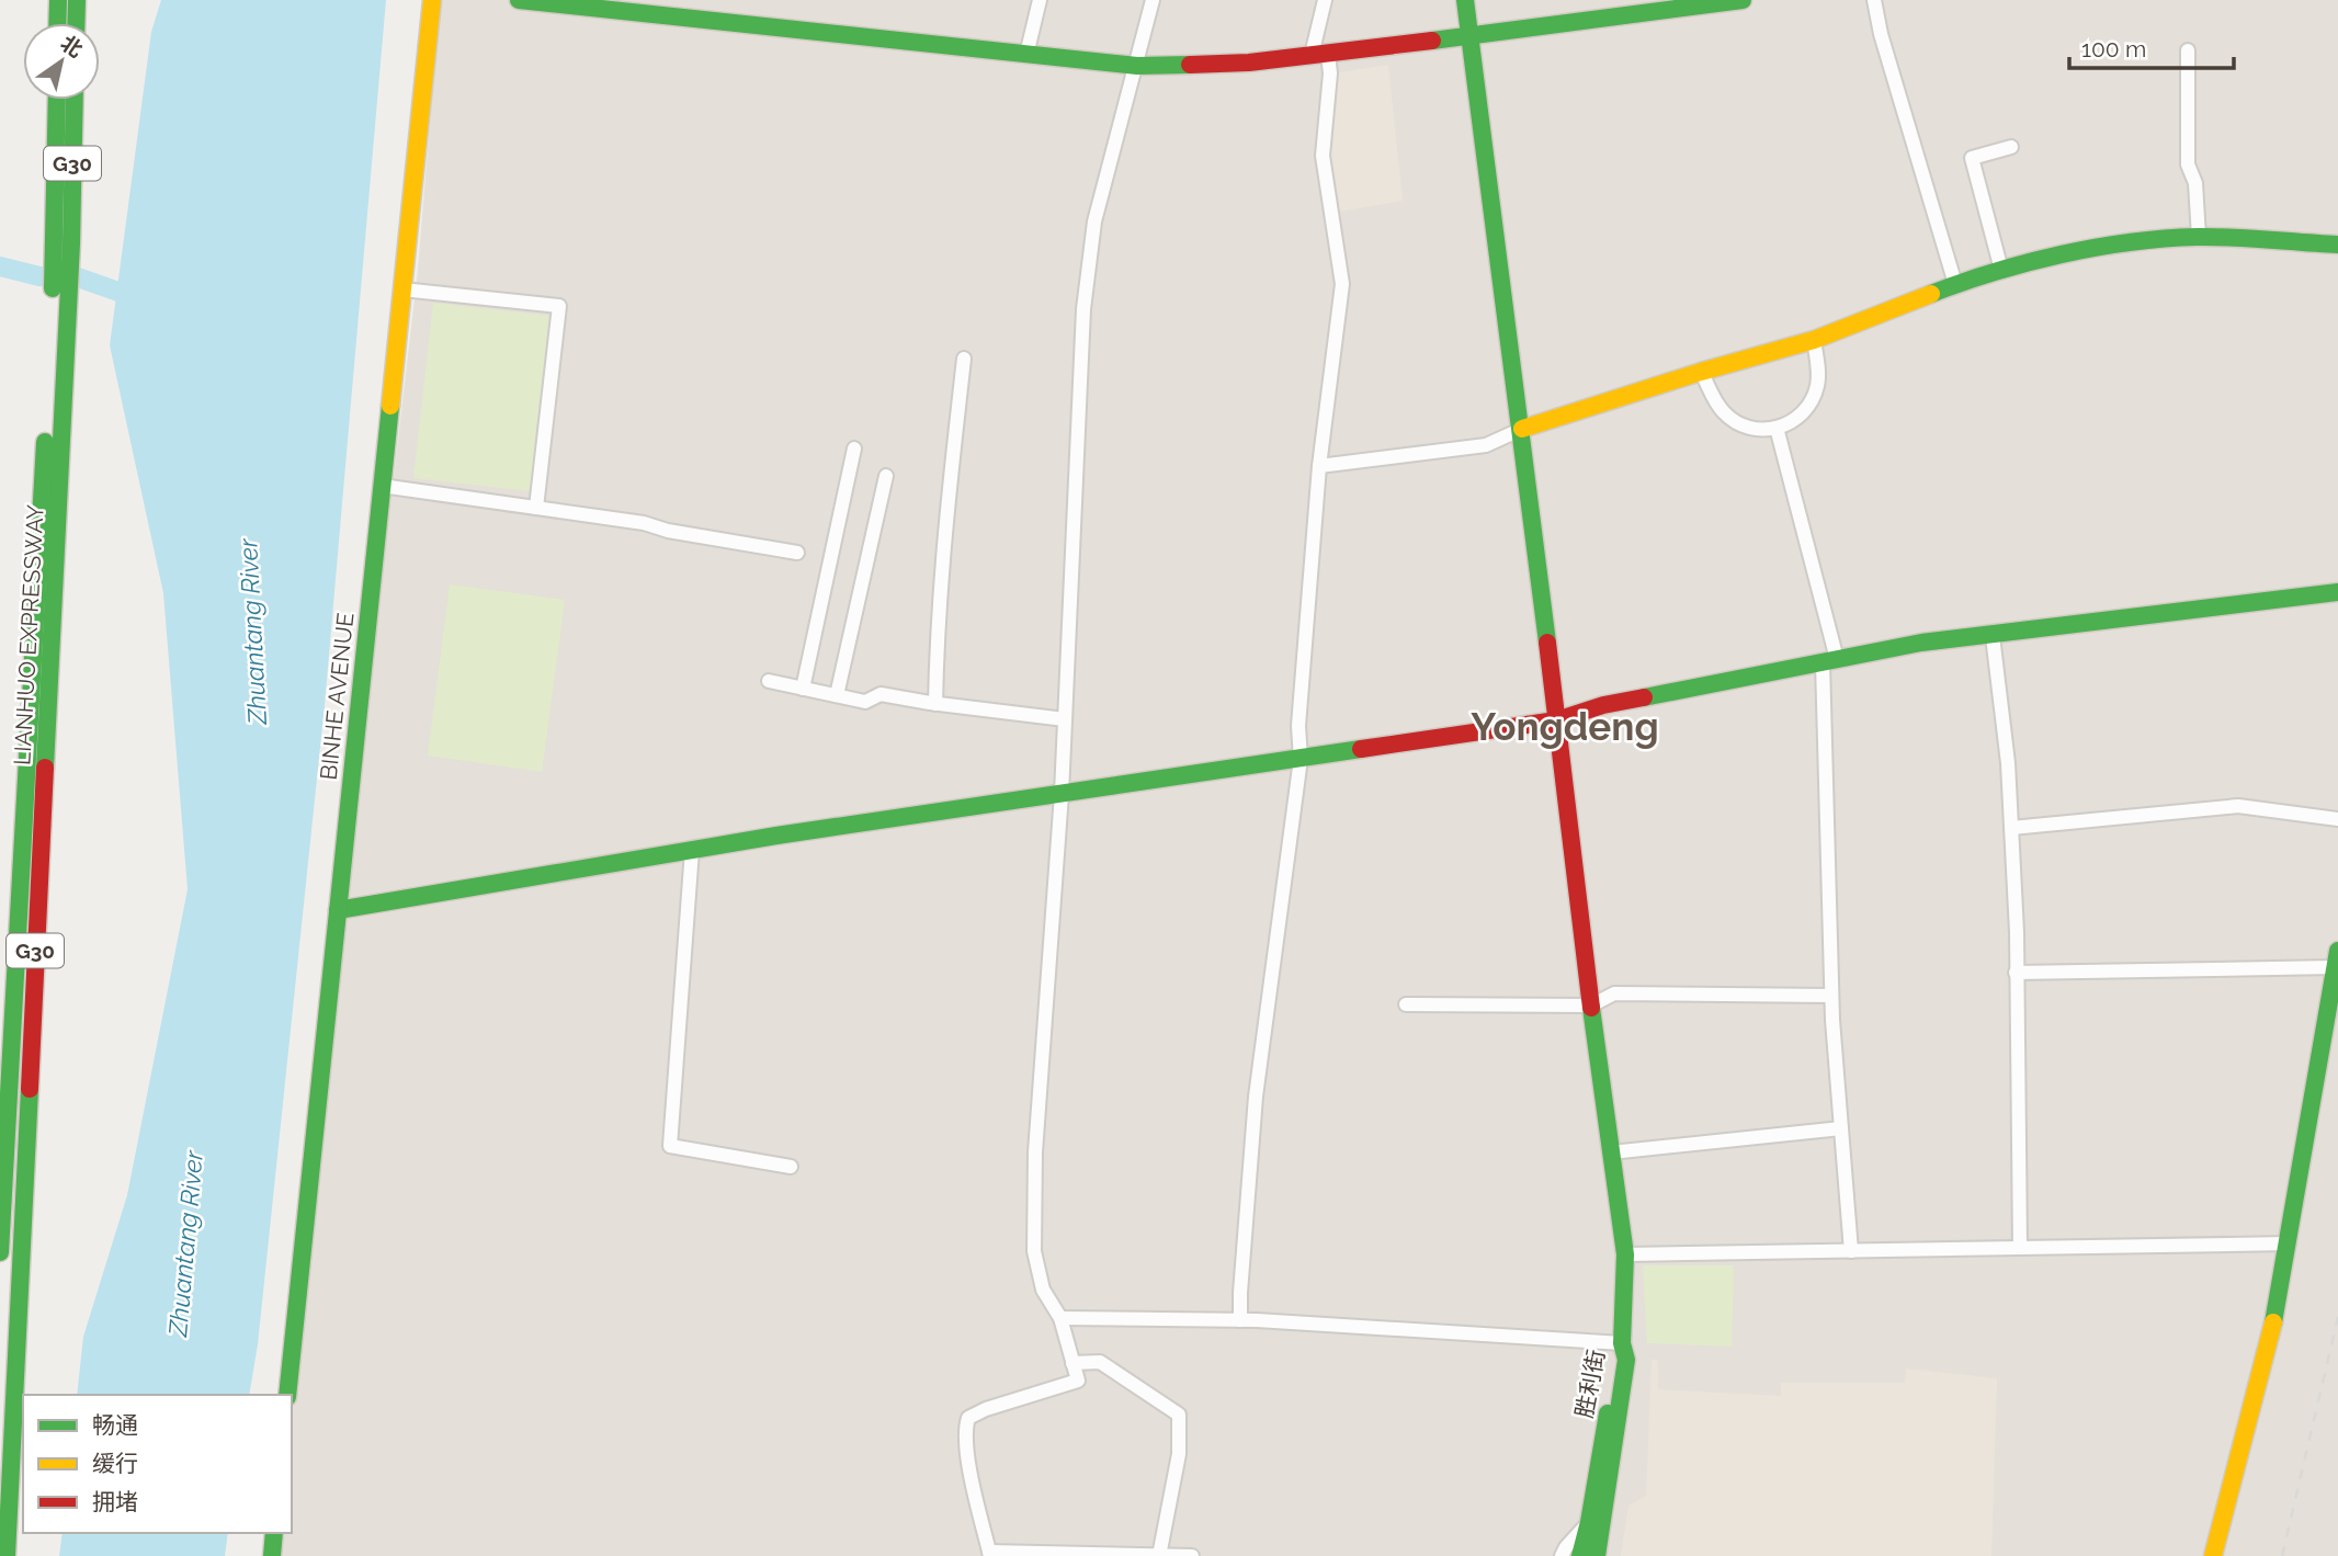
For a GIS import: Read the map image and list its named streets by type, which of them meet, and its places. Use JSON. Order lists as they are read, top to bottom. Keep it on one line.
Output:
{"streets":{"main road":["G30","LIANHUO EXPRESSWAY","BINHE AVENUE","胜利街"]},"districts":["Yongdeng"],"water":["Zhuantang River"],"legend":["畅通","缓行","拥堵"],"scale_bar":"100 m","north":"top right"}
